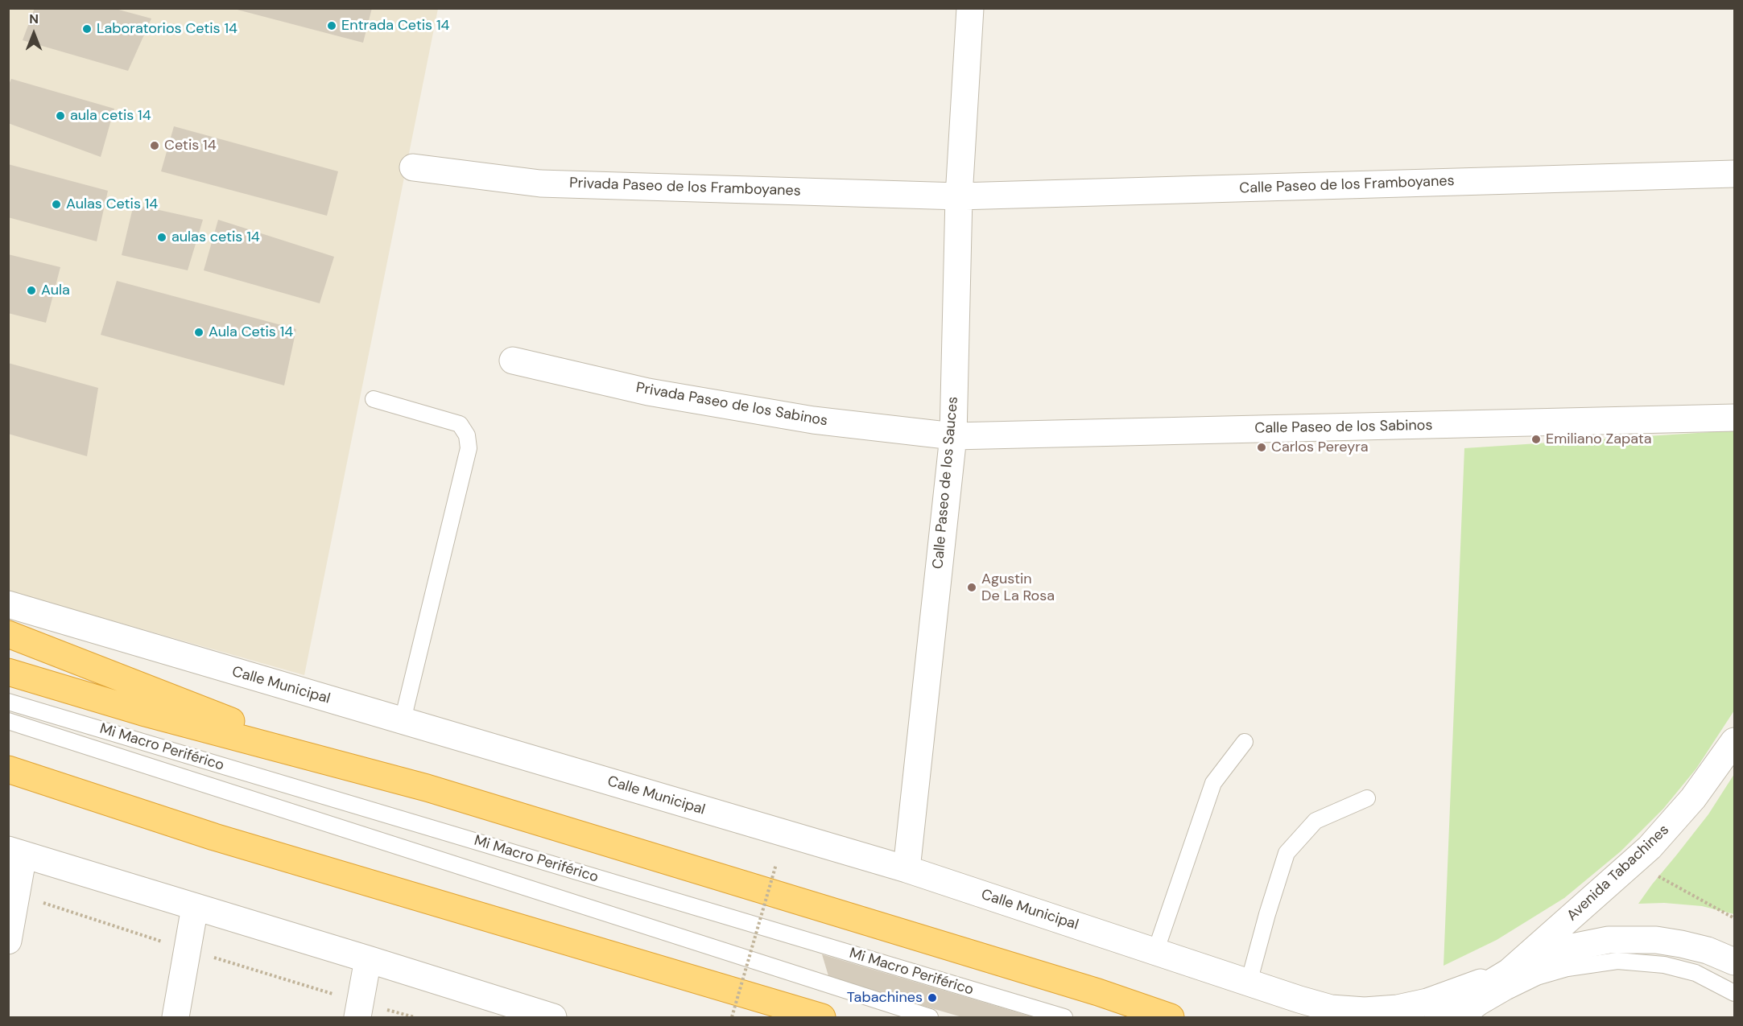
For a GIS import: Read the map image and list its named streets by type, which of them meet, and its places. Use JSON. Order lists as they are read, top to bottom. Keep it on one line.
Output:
{"streets":{"street":["Calle Paseo de los Framboyanes","Privada Paseo de los Framboyanes","Privada Paseo de los Sabinos","Calle Paseo de los Sabinos","Calle Paseo de los Sauces","Calle Municipal","Avenida Tabachines"],"lane":["Mi Macro Periférico"]},"crossings":[["Calle Paseo de los Framboyanes","Privada Paseo de los Framboyanes"],["Calle Paseo de los Framboyanes","Calle Paseo de los Sauces"],["Privada Paseo de los Framboyanes","Calle Paseo de los Sauces"],["Privada Paseo de los Sabinos","Calle Paseo de los Sabinos"],["Privada Paseo de los Sabinos","Calle Paseo de los Sauces"],["Calle Paseo de los Sabinos","Calle Paseo de los Sauces"],["Calle Paseo de los Sauces","Calle Municipal"],["Calle Municipal","Avenida Tabachines"]],"places":["Entrada Cetis 14","Laboratorios Cetis 14","aula cetis 14","Cetis 14","Aulas Cetis 14","aulas cetis 14","Aula","Aula Cetis 14","Emiliano Zapata","Carlos Pereyra","Agustin De La Rosa","Tabachines"],"north":"top"}
